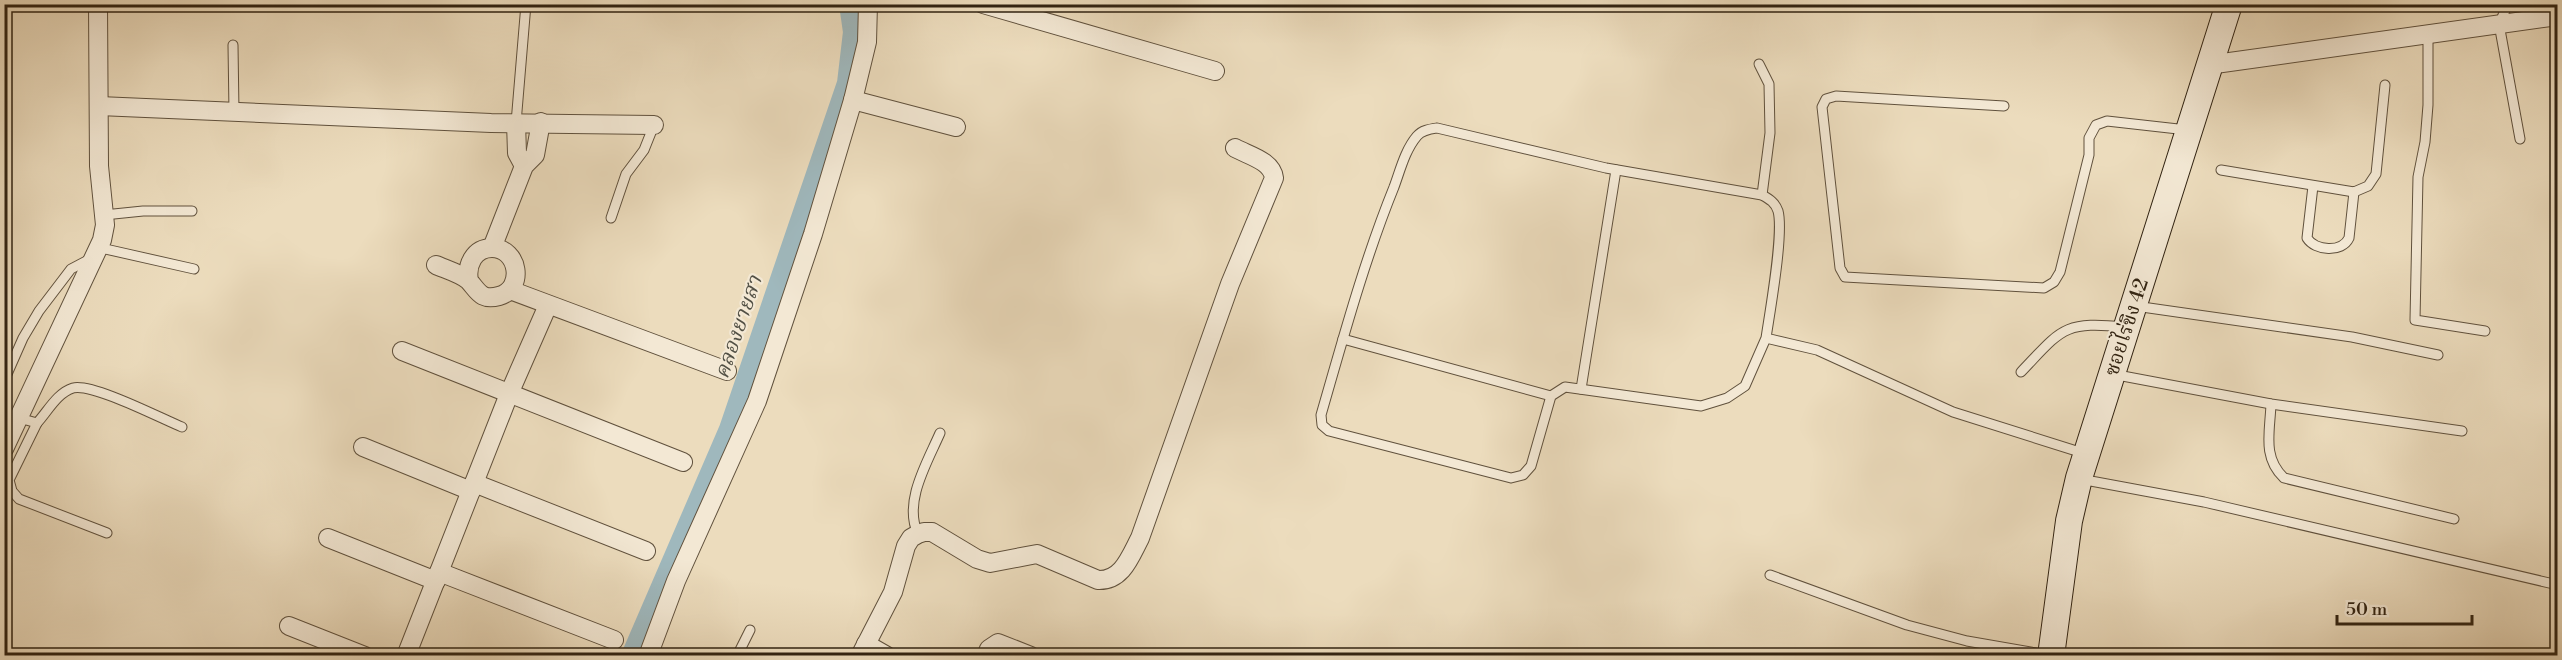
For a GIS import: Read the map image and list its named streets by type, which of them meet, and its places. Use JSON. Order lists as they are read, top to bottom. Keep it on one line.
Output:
{"streets":{"street":["ซอยไร่ขิง 42"]},"water":["คลองยายสา"],"scale_bar":"50 m"}
